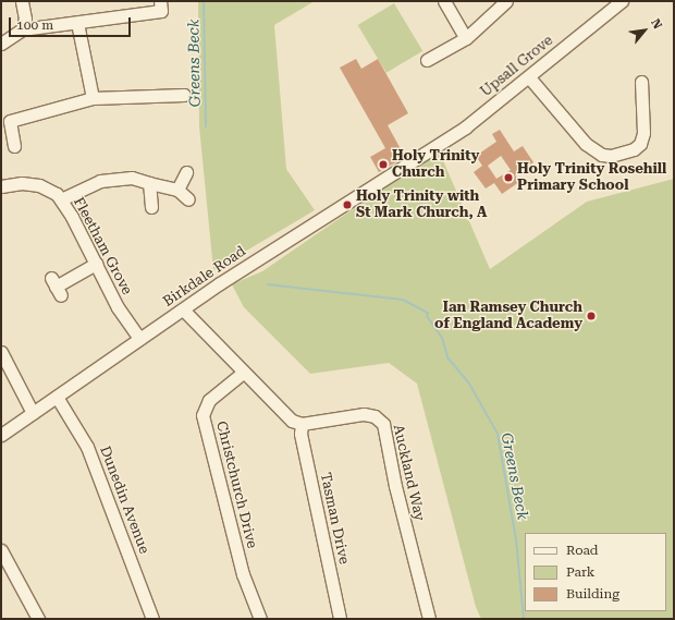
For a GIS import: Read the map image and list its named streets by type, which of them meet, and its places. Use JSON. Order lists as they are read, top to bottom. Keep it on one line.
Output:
{"streets":{"street":["Upsall Grove","Fleetham Grove","Birkdale Road","Auckland Way","Christchurch Drive","Dunedin Avenue","Tasman Drive"]},"crossings":[["Upsall Grove","Birkdale Road"],["Fleetham Grove","Birkdale Road"],["Birkdale Road","Dunedin Avenue"],["Auckland Way","Tasman Drive"]],"water":["Greens Beck"],"places":["Holy Trinity Church","Holy Trinity Rosehill Primary School","Holy Trinity with St Mark Church, A","Ian Ramsey Church of England Academy"],"legend":["Road","Park","Building"],"scale_bar":"100 m","north":"top right"}
